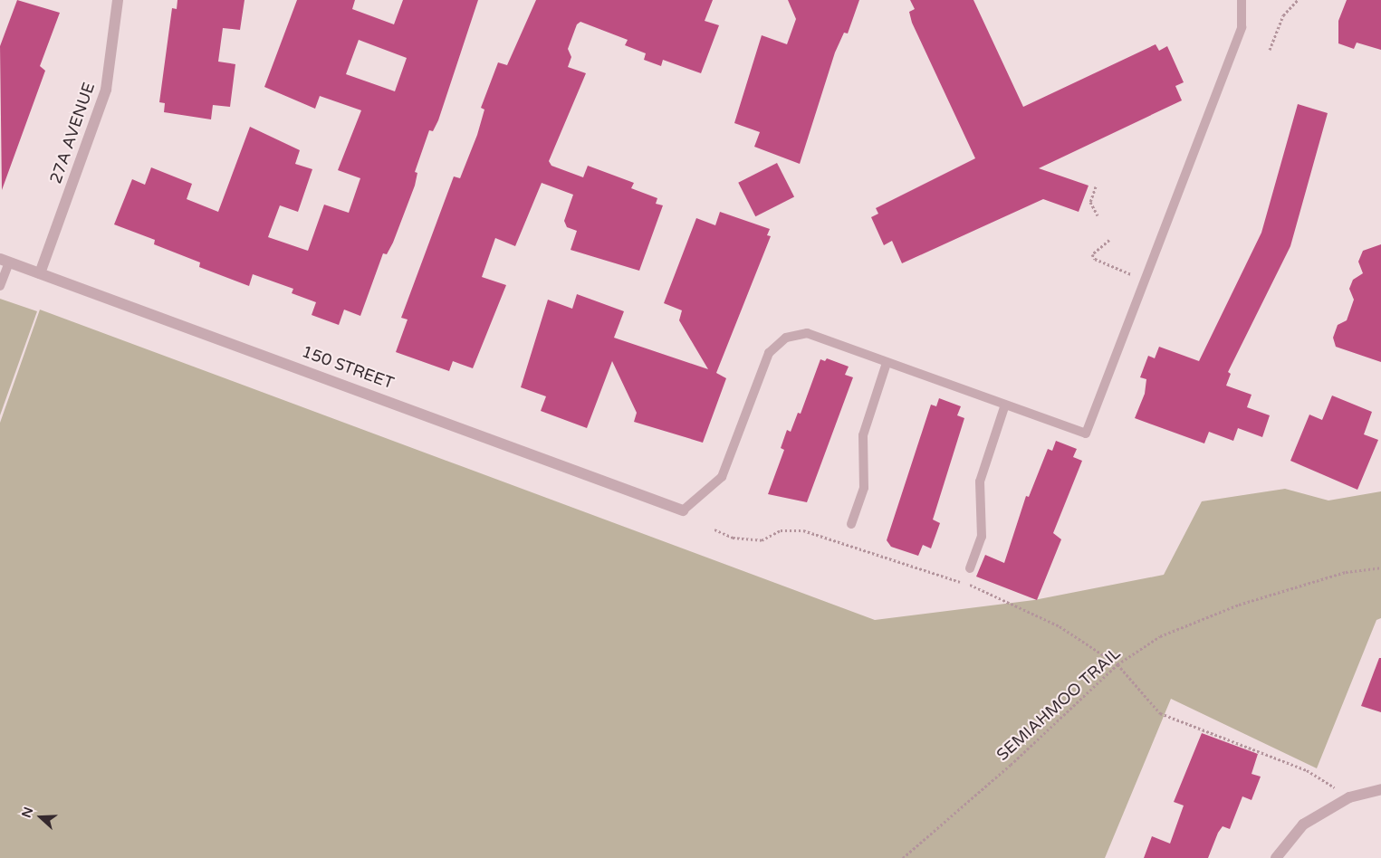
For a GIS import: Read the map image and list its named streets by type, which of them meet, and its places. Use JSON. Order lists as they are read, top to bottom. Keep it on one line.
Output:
{"streets":{"street":["27A AVENUE","150 STREET"],"path":["SEMIAHMOO TRAIL"]},"crossings":[["27A AVENUE","150 STREET"]],"north":"left"}
